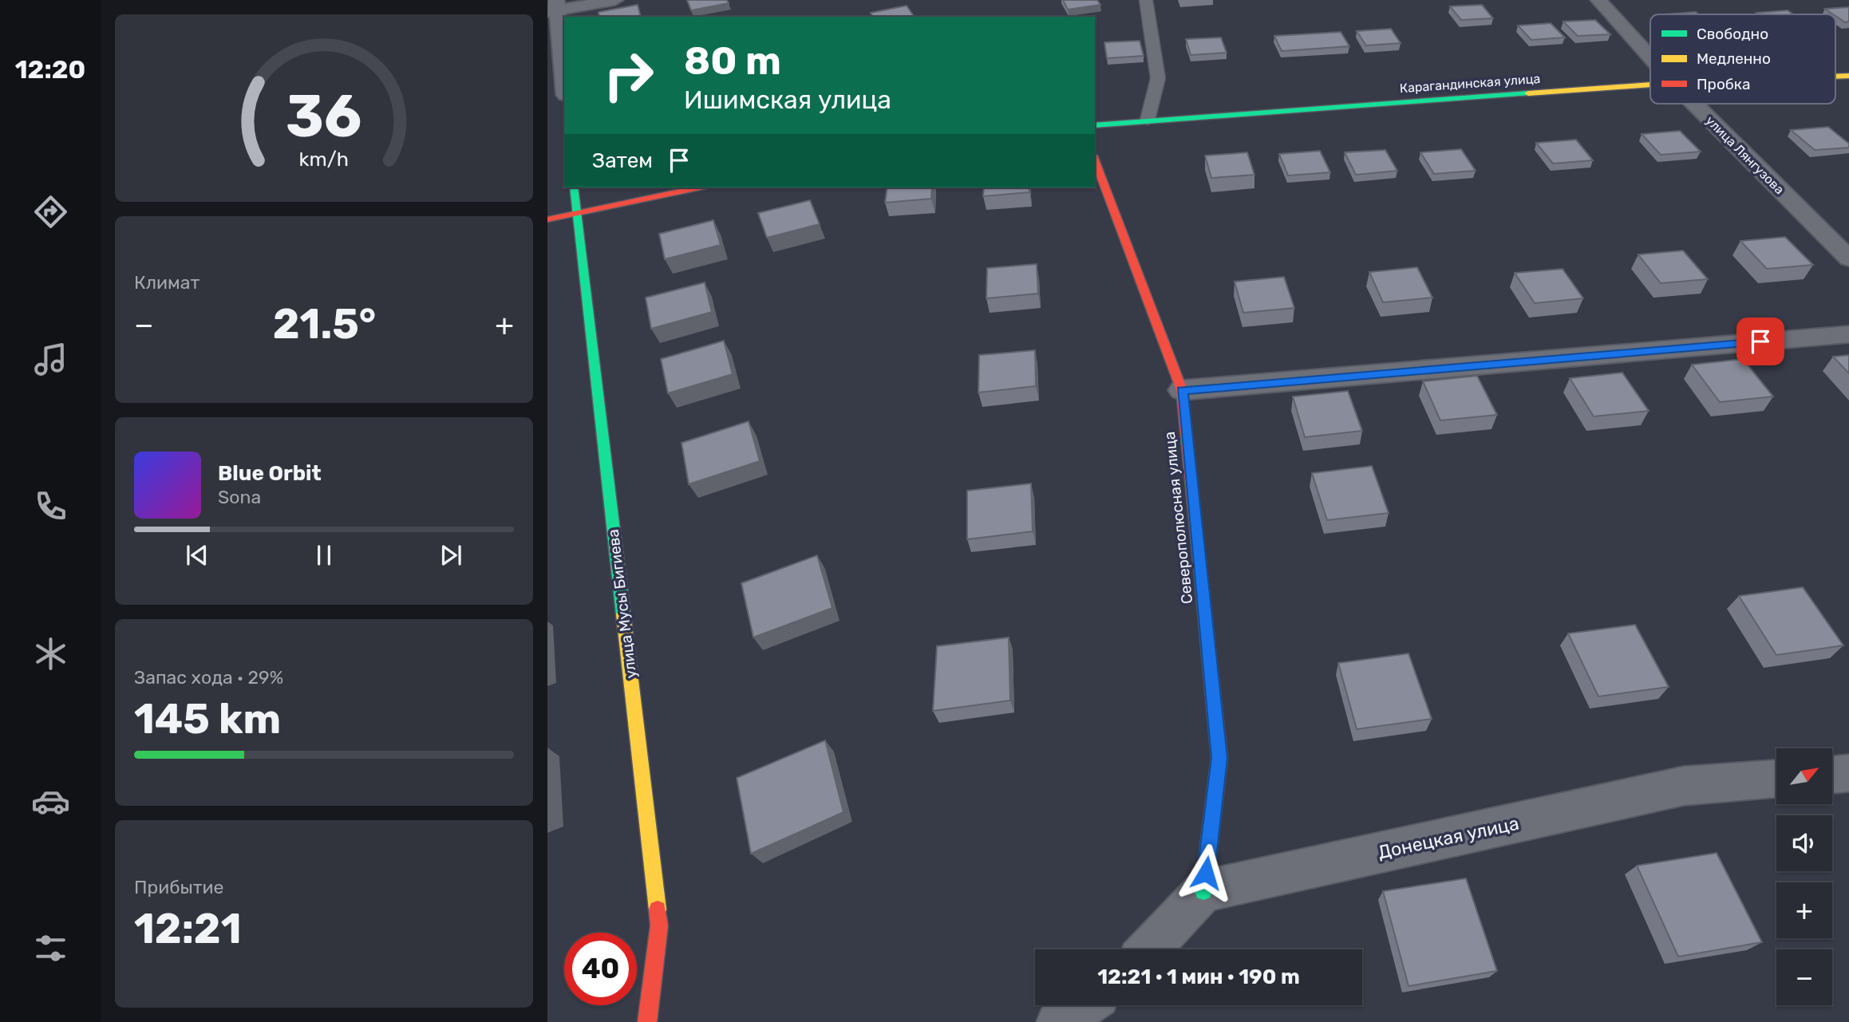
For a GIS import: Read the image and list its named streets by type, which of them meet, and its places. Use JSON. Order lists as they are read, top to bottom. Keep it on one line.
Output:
{"streets":{"street":["Карагандинская улица","улица Лянгузова","Северополюсная улица","улица Мусы Бигиева","Донецкая улица"]},"crossings":[["Северополюсная улица","Донецкая улица"]],"legend":["Свободно","Медленно","Пробка"],"north":"top right","page":{"tabs":"12:20","turn":["80 m","Ишимская улица"],"then":"Затем","tile":["Климат",["Запас хода · 29%","145 km"],["Прибытие","12:21"]],"heat":["−","21.5°","+"],"song":["Blue Orbit","Sona"],"map_buttons":["+","−"],"limit":"40","trip":"12:21 · 1 мин · 190 m","gauge":["36","km/h"]}}
